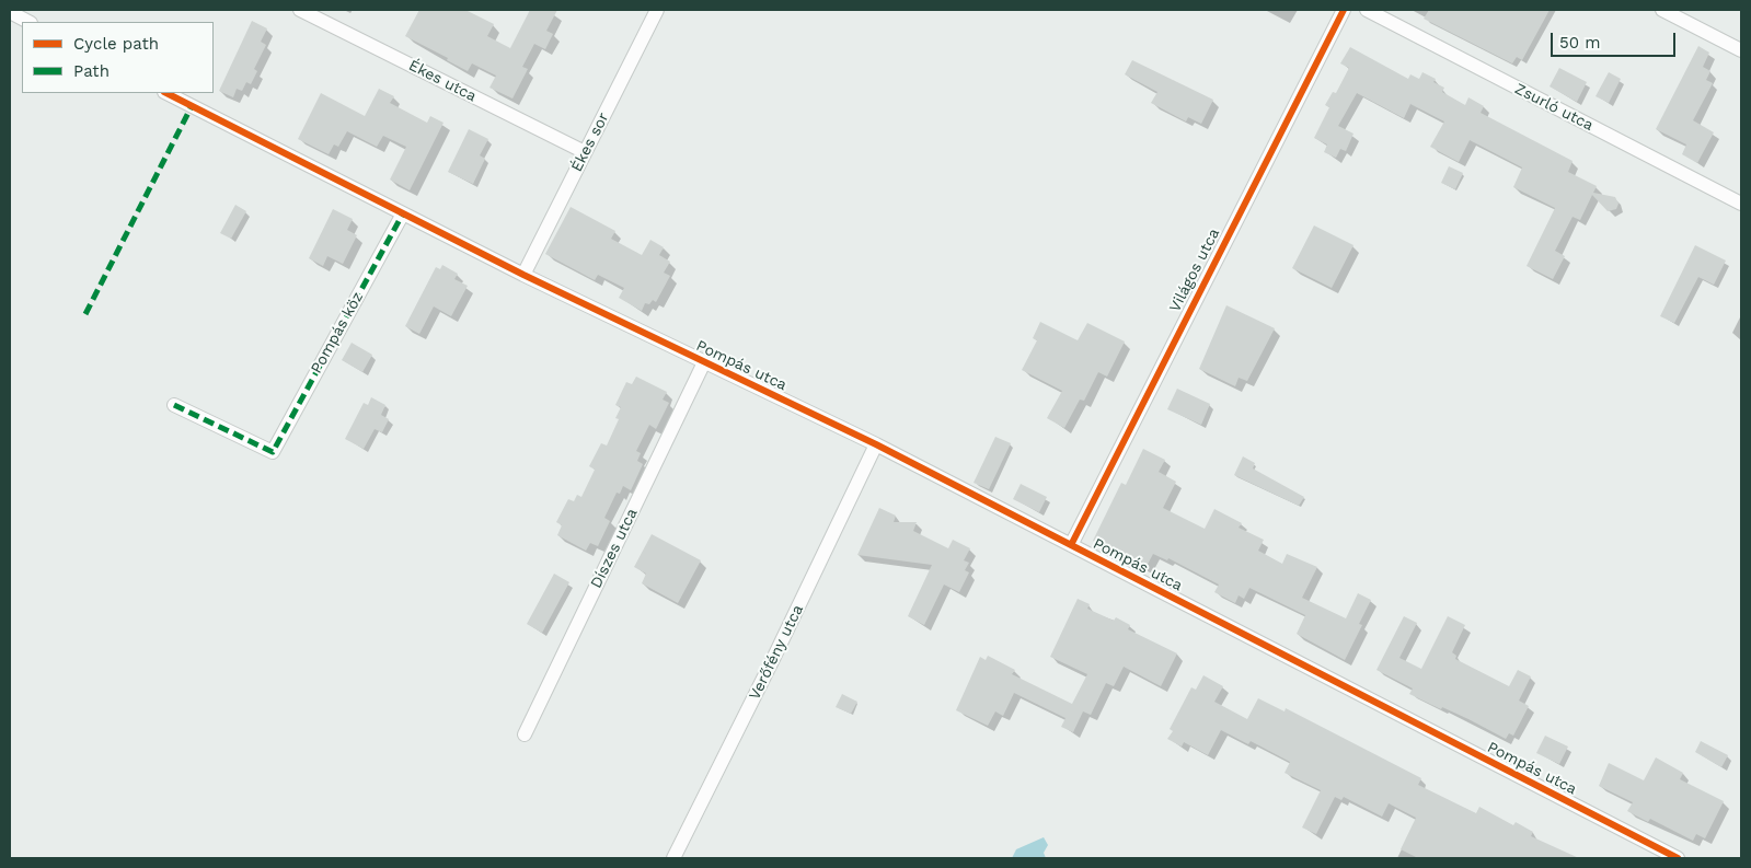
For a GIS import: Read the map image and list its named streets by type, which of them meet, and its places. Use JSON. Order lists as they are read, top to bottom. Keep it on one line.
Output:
{"streets":{"street":["Ékes utca","Zsurló utca","Ékes sor","Világos utca","Pompás köz","Pompás utca","Díszes utca","Verőfény utca"]},"crossings":[["Ékes utca","Ékes sor"],["Ékes sor","Pompás utca"],["Világos utca","Pompás utca"],["Pompás köz","Pompás utca"],["Pompás utca","Díszes utca"],["Pompás utca","Verőfény utca"]],"legend":["Cycle path","Path"],"scale_bar":"50 m"}
